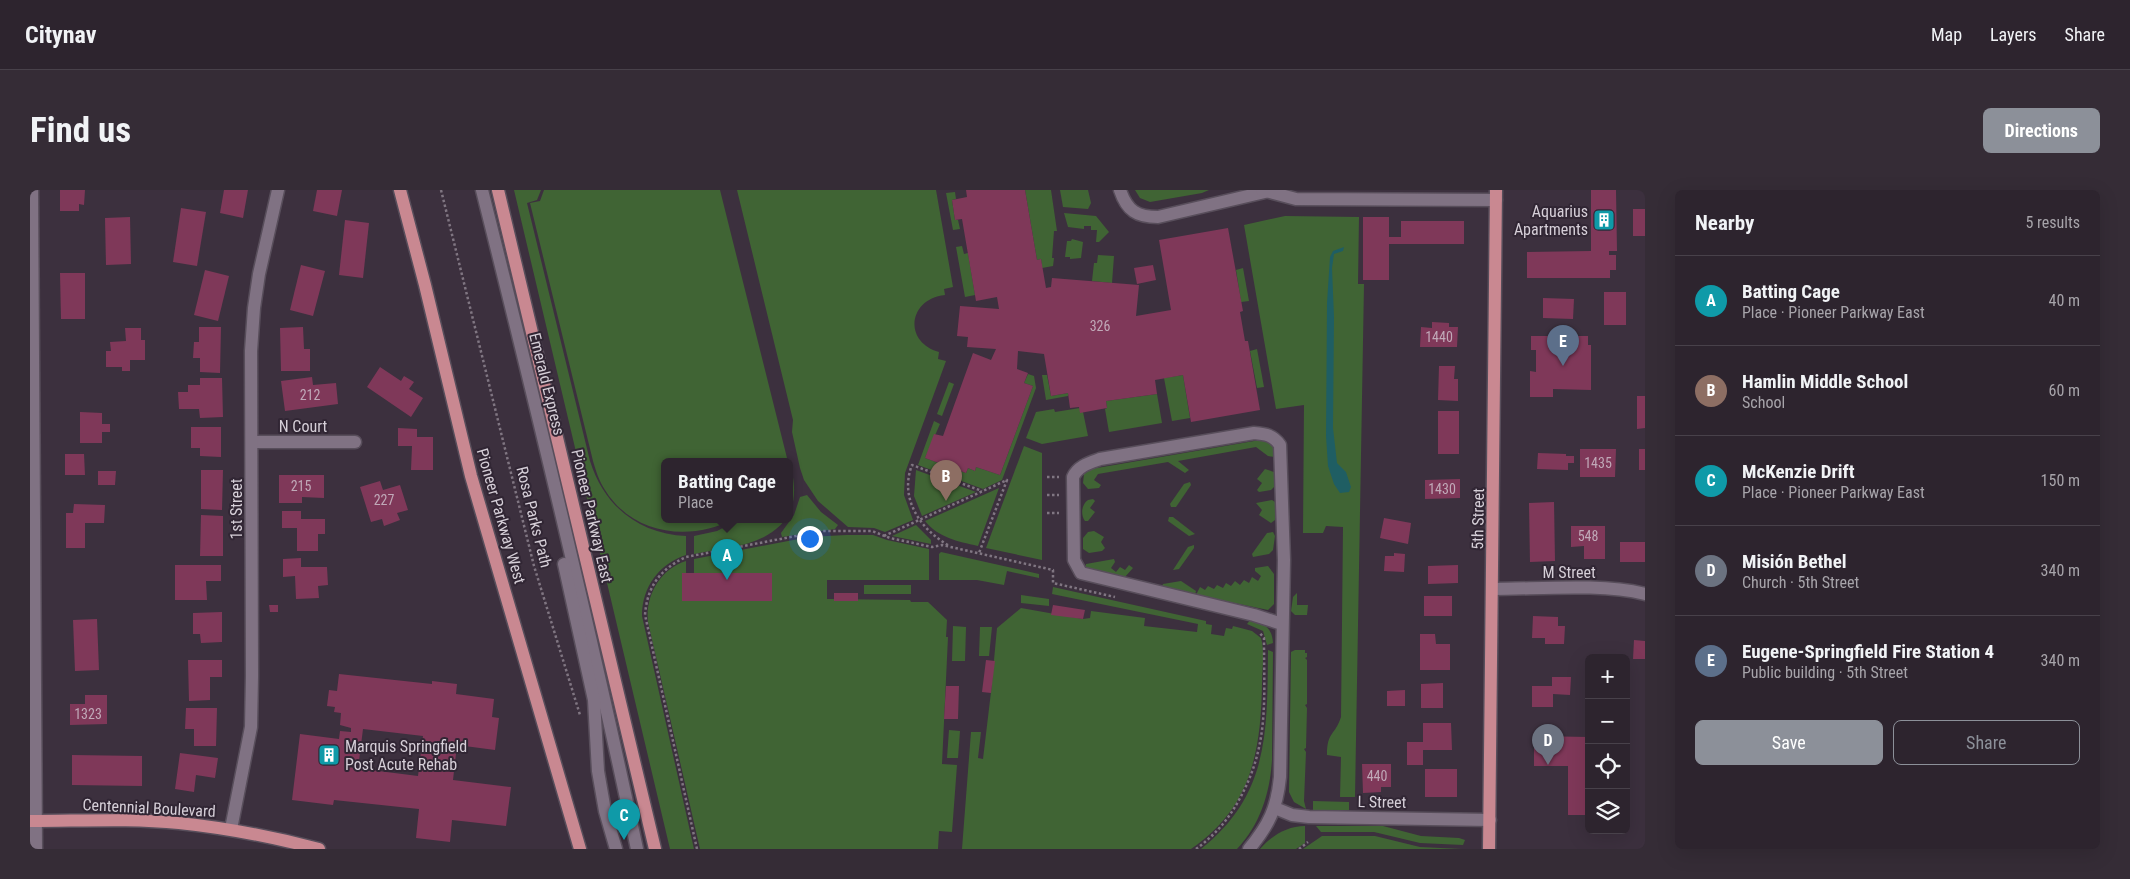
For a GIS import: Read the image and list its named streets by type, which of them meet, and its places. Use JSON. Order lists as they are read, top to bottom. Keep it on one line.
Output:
{"streets":{"main road":["Pioneer Parkway West","Pioneer Parkway East","5th Street","Centennial Boulevard"],"street":["Emerald Express","N Court","1st Street","M Street","L Street"],"path":["Rosa Parks Path"]},"crossings":[["N Court","1st Street"],["1st Street","Centennial Boulevard"],["5th Street","M Street"],["5th Street","L Street"]],"places":{"building":["Aquarius Apartments","Marquis Springfield Post Acute Rehab"]},"house_numbers":["326","1440","212","1435","215","1430","227","548","1323","440"],"page":{"header":"Citynav","nav":["Map","Layers","Share"],"buttons":["Directions",["Save","Share"]],"title":"Find us","heading":["Nearby","5 results"],"list":[{"mark":"A","name":"Batting Cage","note":"Place · Pioneer Parkway East","value":"40 m"},{"mark":"B","name":"Hamlin Middle School","note":"School","value":"60 m"},{"mark":"C","name":"McKenzie Drift","note":"Place · Pioneer Parkway East","value":"150 m"},{"mark":"D","name":"Misión Bethel","note":"Church · 5th Street","value":"340 m"},{"mark":"E","name":"Eugene-Springfield Fire Station 4","note":"Public building · 5th Street","value":"340 m"}],"pins":["E","B","A","D","C"],"popup":["Batting Cage","Place"],"map_buttons":["+","−"]}}
